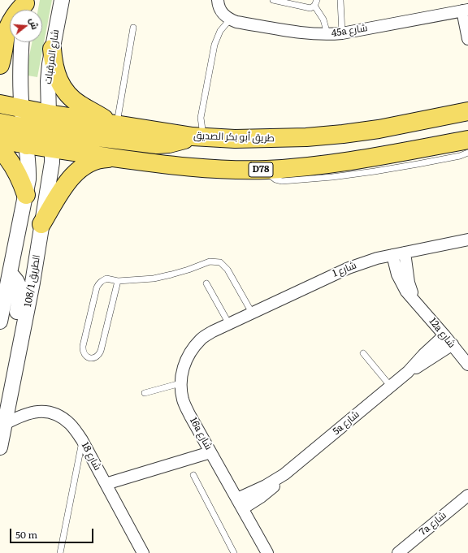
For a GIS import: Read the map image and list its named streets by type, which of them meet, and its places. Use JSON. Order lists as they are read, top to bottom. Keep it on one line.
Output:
{"streets":{"main road":["طريق أبو بكر الصديق","D78"],"street":["45a شارع","شارع المرقبات","شارع 1","108/1 الطريق","12a شارع","5a شارع","16a شارع","شارع 18","7a شارع"]},"crossings":[["شارع المرقبات","طريق أبو بكر الصديق"],["شارع المرقبات","108/1 الطريق"],["طريق أبو بكر الصديق","108/1 الطريق"],["D78","108/1 الطريق"],["شارع 1","12a شارع"],["شارع 1","16a شارع"],["108/1 الطريق","شارع 18"],["12a شارع","5a شارع"],["5a شارع","16a شارع"]],"scale_bar":"50 m","north":"right"}
